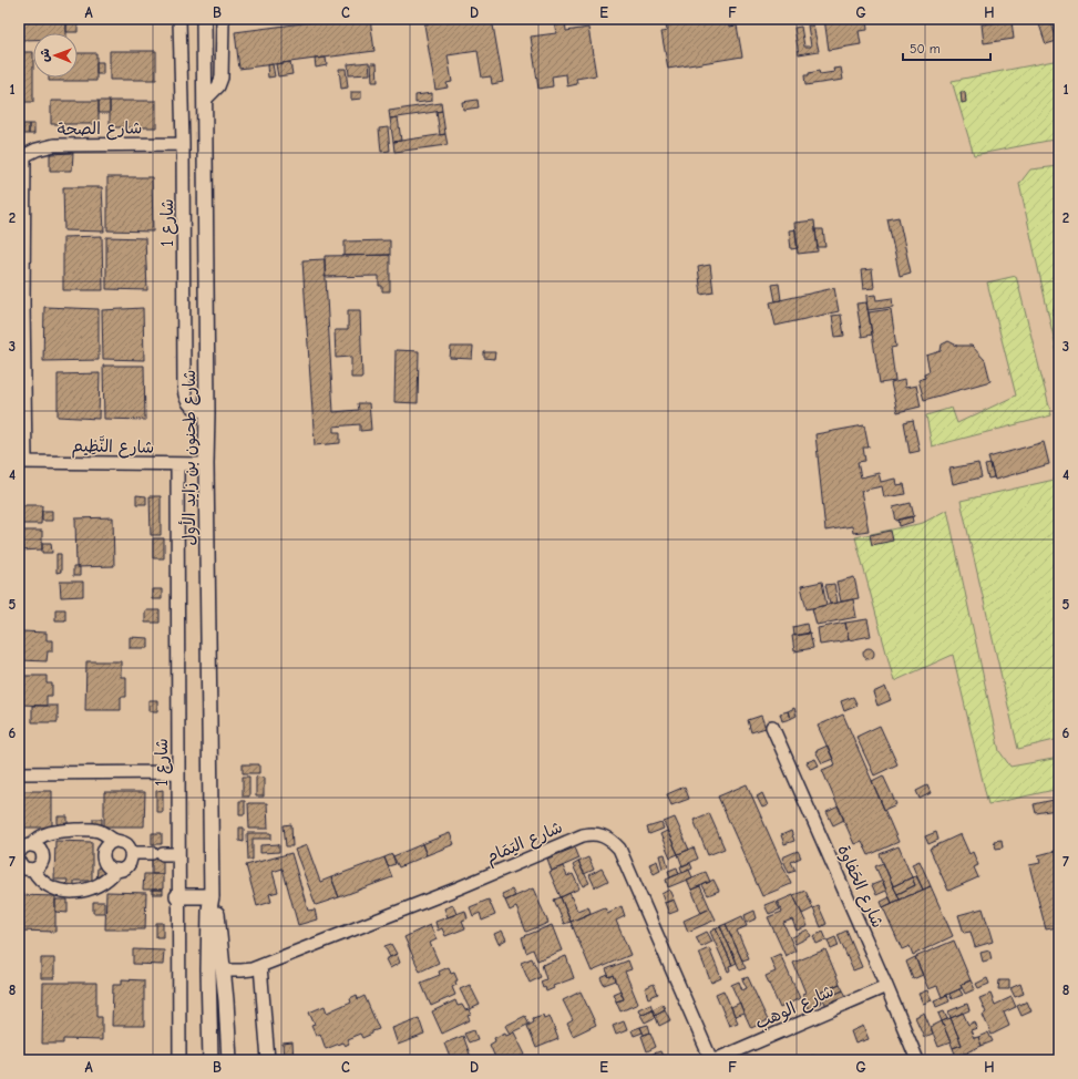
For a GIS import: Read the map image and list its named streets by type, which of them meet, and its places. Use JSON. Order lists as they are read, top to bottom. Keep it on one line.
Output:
{"streets":{"street":["شارع الصحة","شارع 1","شارع النَّظِيم","شارع طحنون بن زايد الأول","شارع اليَمَام","شارع الحَفاوة","شارع الوهب"]},"crossings":[["شارع الصحة","شارع 1"],["شارع 1","شارع النَّظِيم"],["شارع 1","شارع طحنون بن زايد الأول"],["شارع النَّظِيم","شارع طحنون بن زايد الأول"],["شارع طحنون بن زايد الأول","شارع اليَمَام"],["شارع اليَمَام","شارع الوهب"],["شارع الحَفاوة","شارع الوهب"]],"scale_bar":"50 m","north":"left","grid":{"columns":["A","B","C","D","E","F","G","H"],"rows":["1","2","3","4","5","6","7","8"]}}
